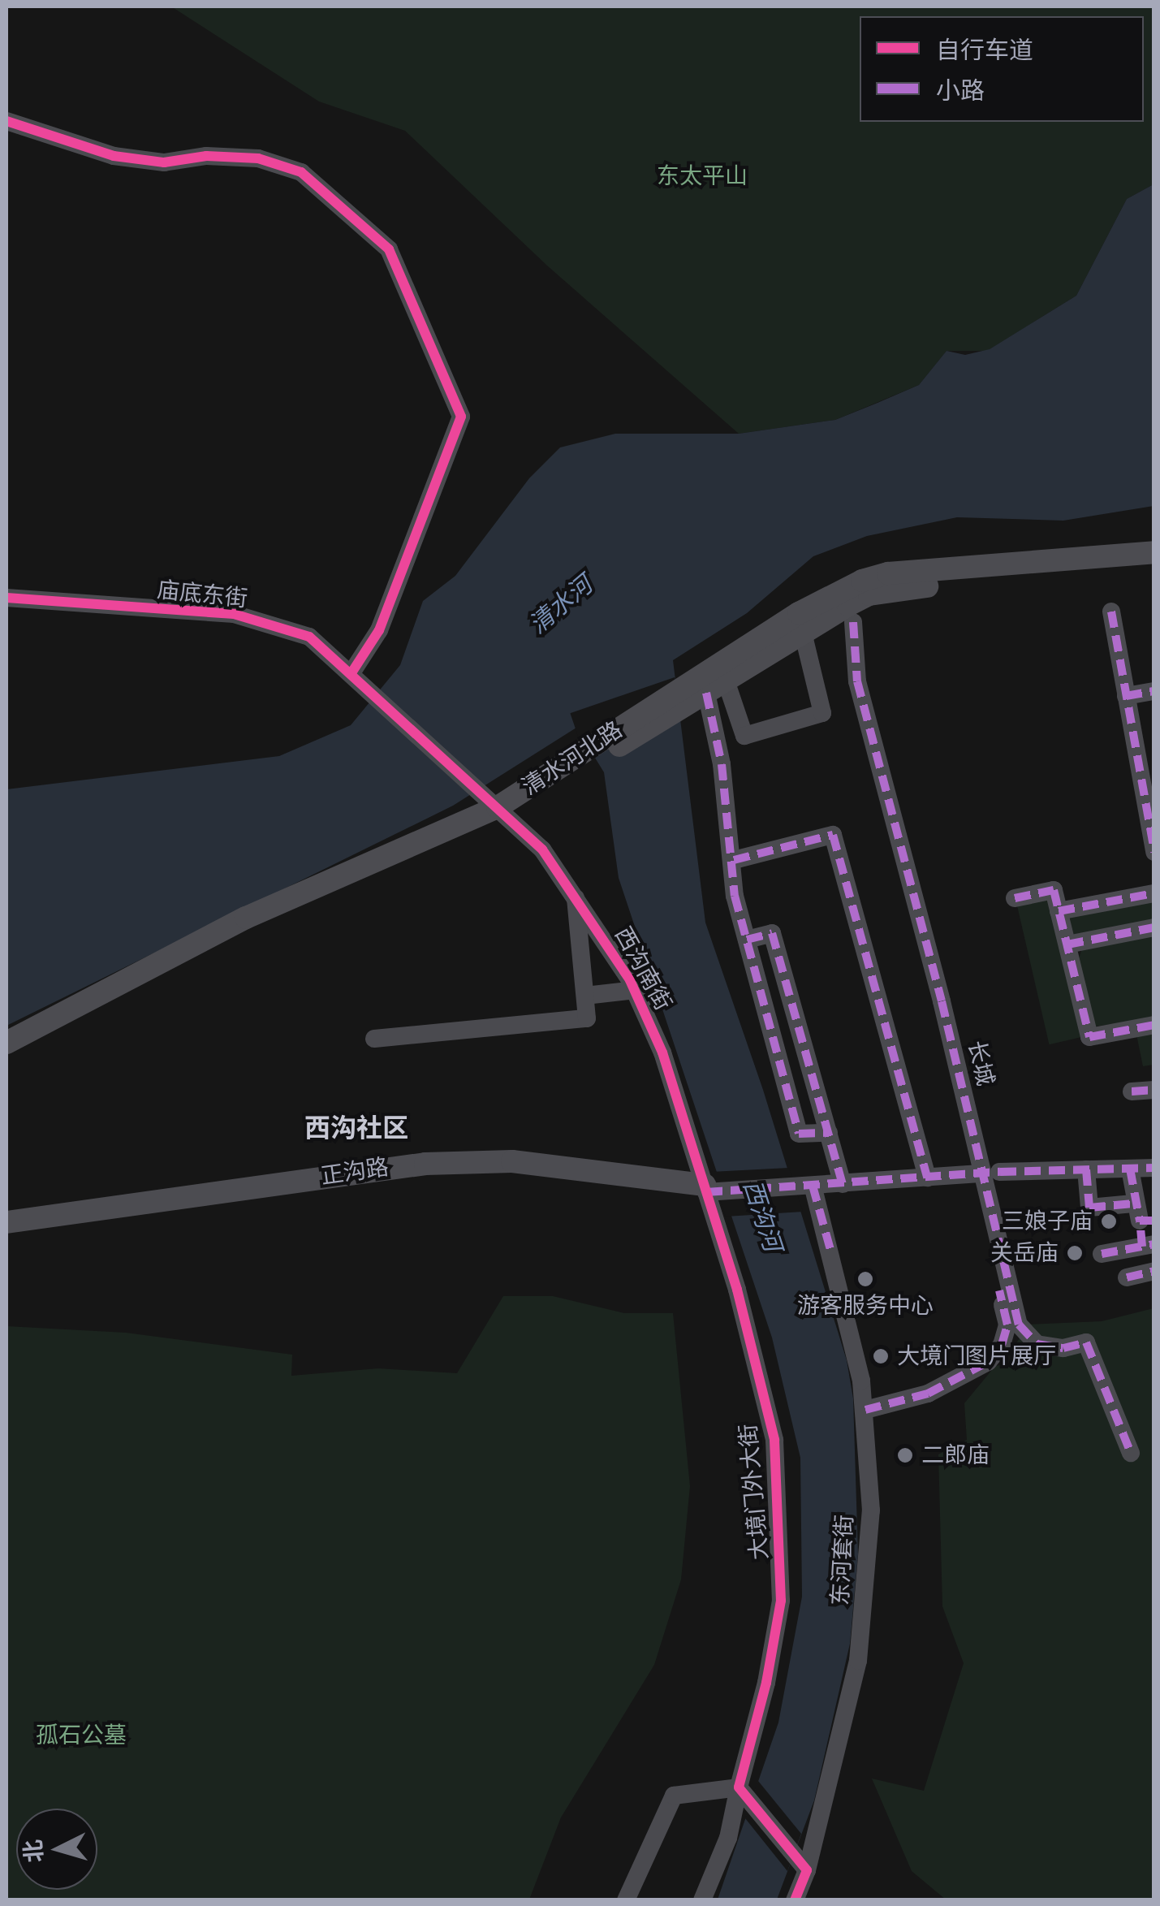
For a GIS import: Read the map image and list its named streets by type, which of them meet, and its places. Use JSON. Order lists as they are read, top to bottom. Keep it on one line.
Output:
{"streets":{"main road":["清水河北路","正沟路"],"street":["庙底东街","西沟南街","长城","大境门外大街","东河套街"]},"crossings":[["庙底东街","清水河北路"],["庙底东街","西沟南街"],["清水河北路","西沟南街"],["西沟南街","正沟路"],["西沟南街","大境门外大街"],["正沟路","大境门外大街"]],"districts":["西沟社区"],"water":["清水河","西沟河"],"parks":["东太平山","孤石公墓"],"places":["三娘子庙","关岳庙","游客服务中心","大境门图片展厅","二郎庙"],"legend":["自行车道","小路"],"north":"left"}
